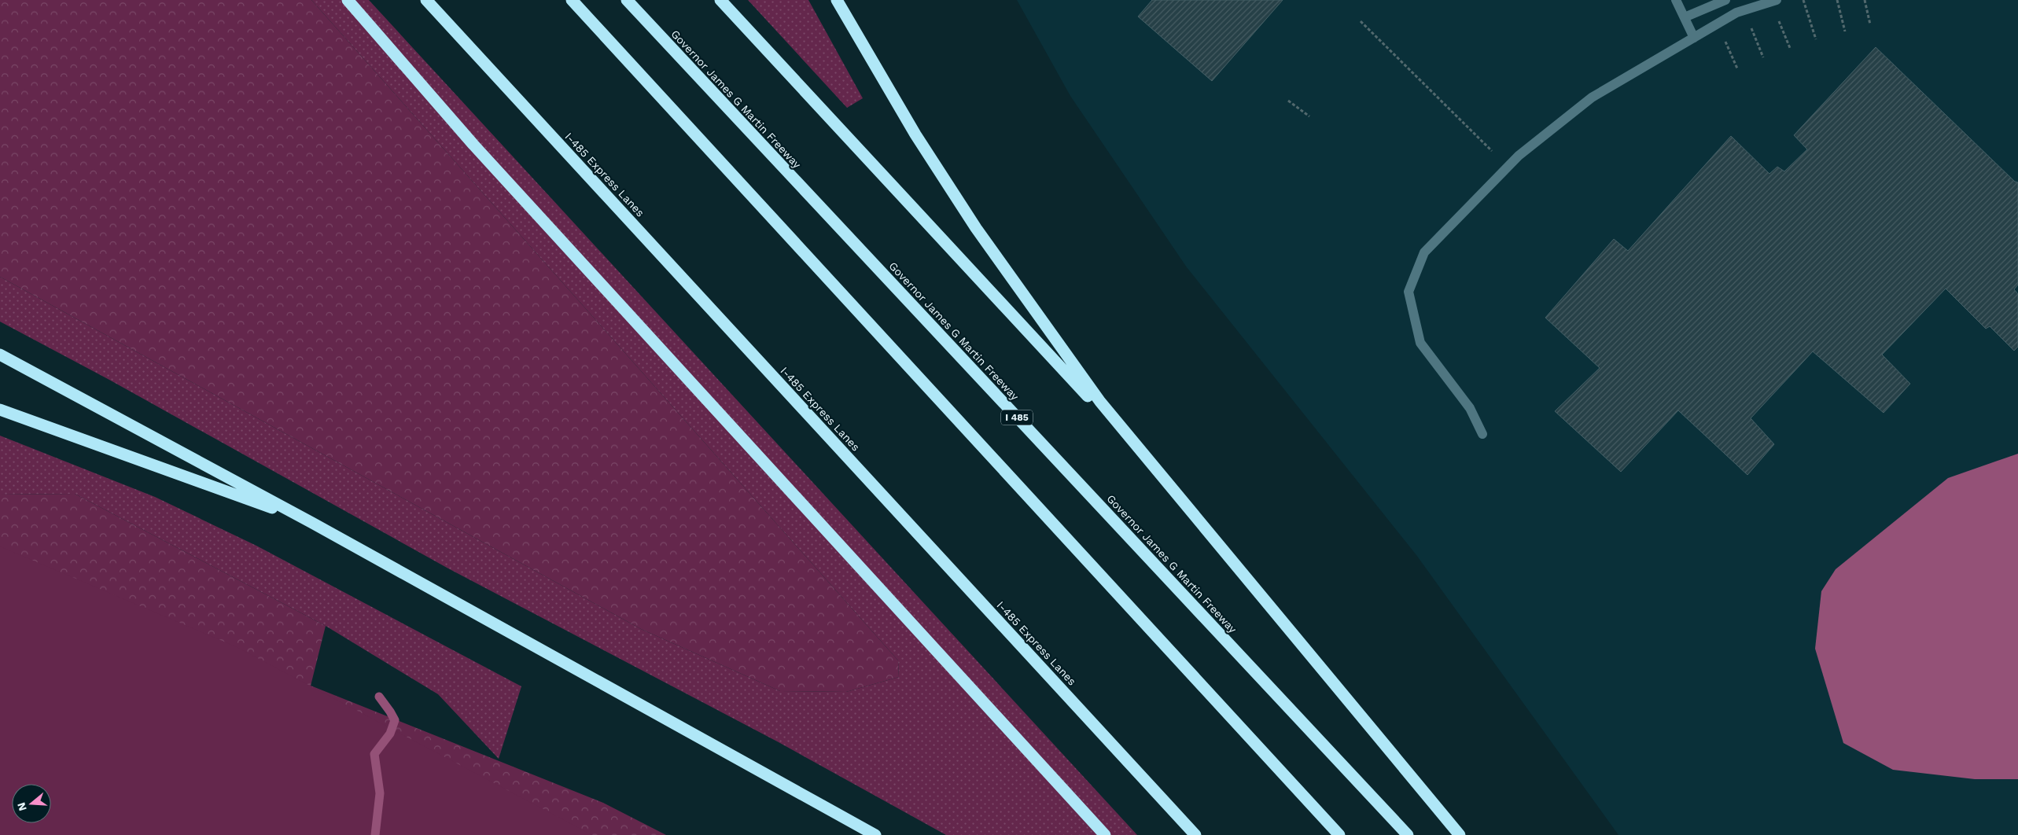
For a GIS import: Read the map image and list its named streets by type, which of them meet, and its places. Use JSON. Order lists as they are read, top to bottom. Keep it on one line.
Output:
{"streets":{"highway":["Governor James G Martin Freeway","I-485 Express Lanes","I 485"]},"north":"left"}
